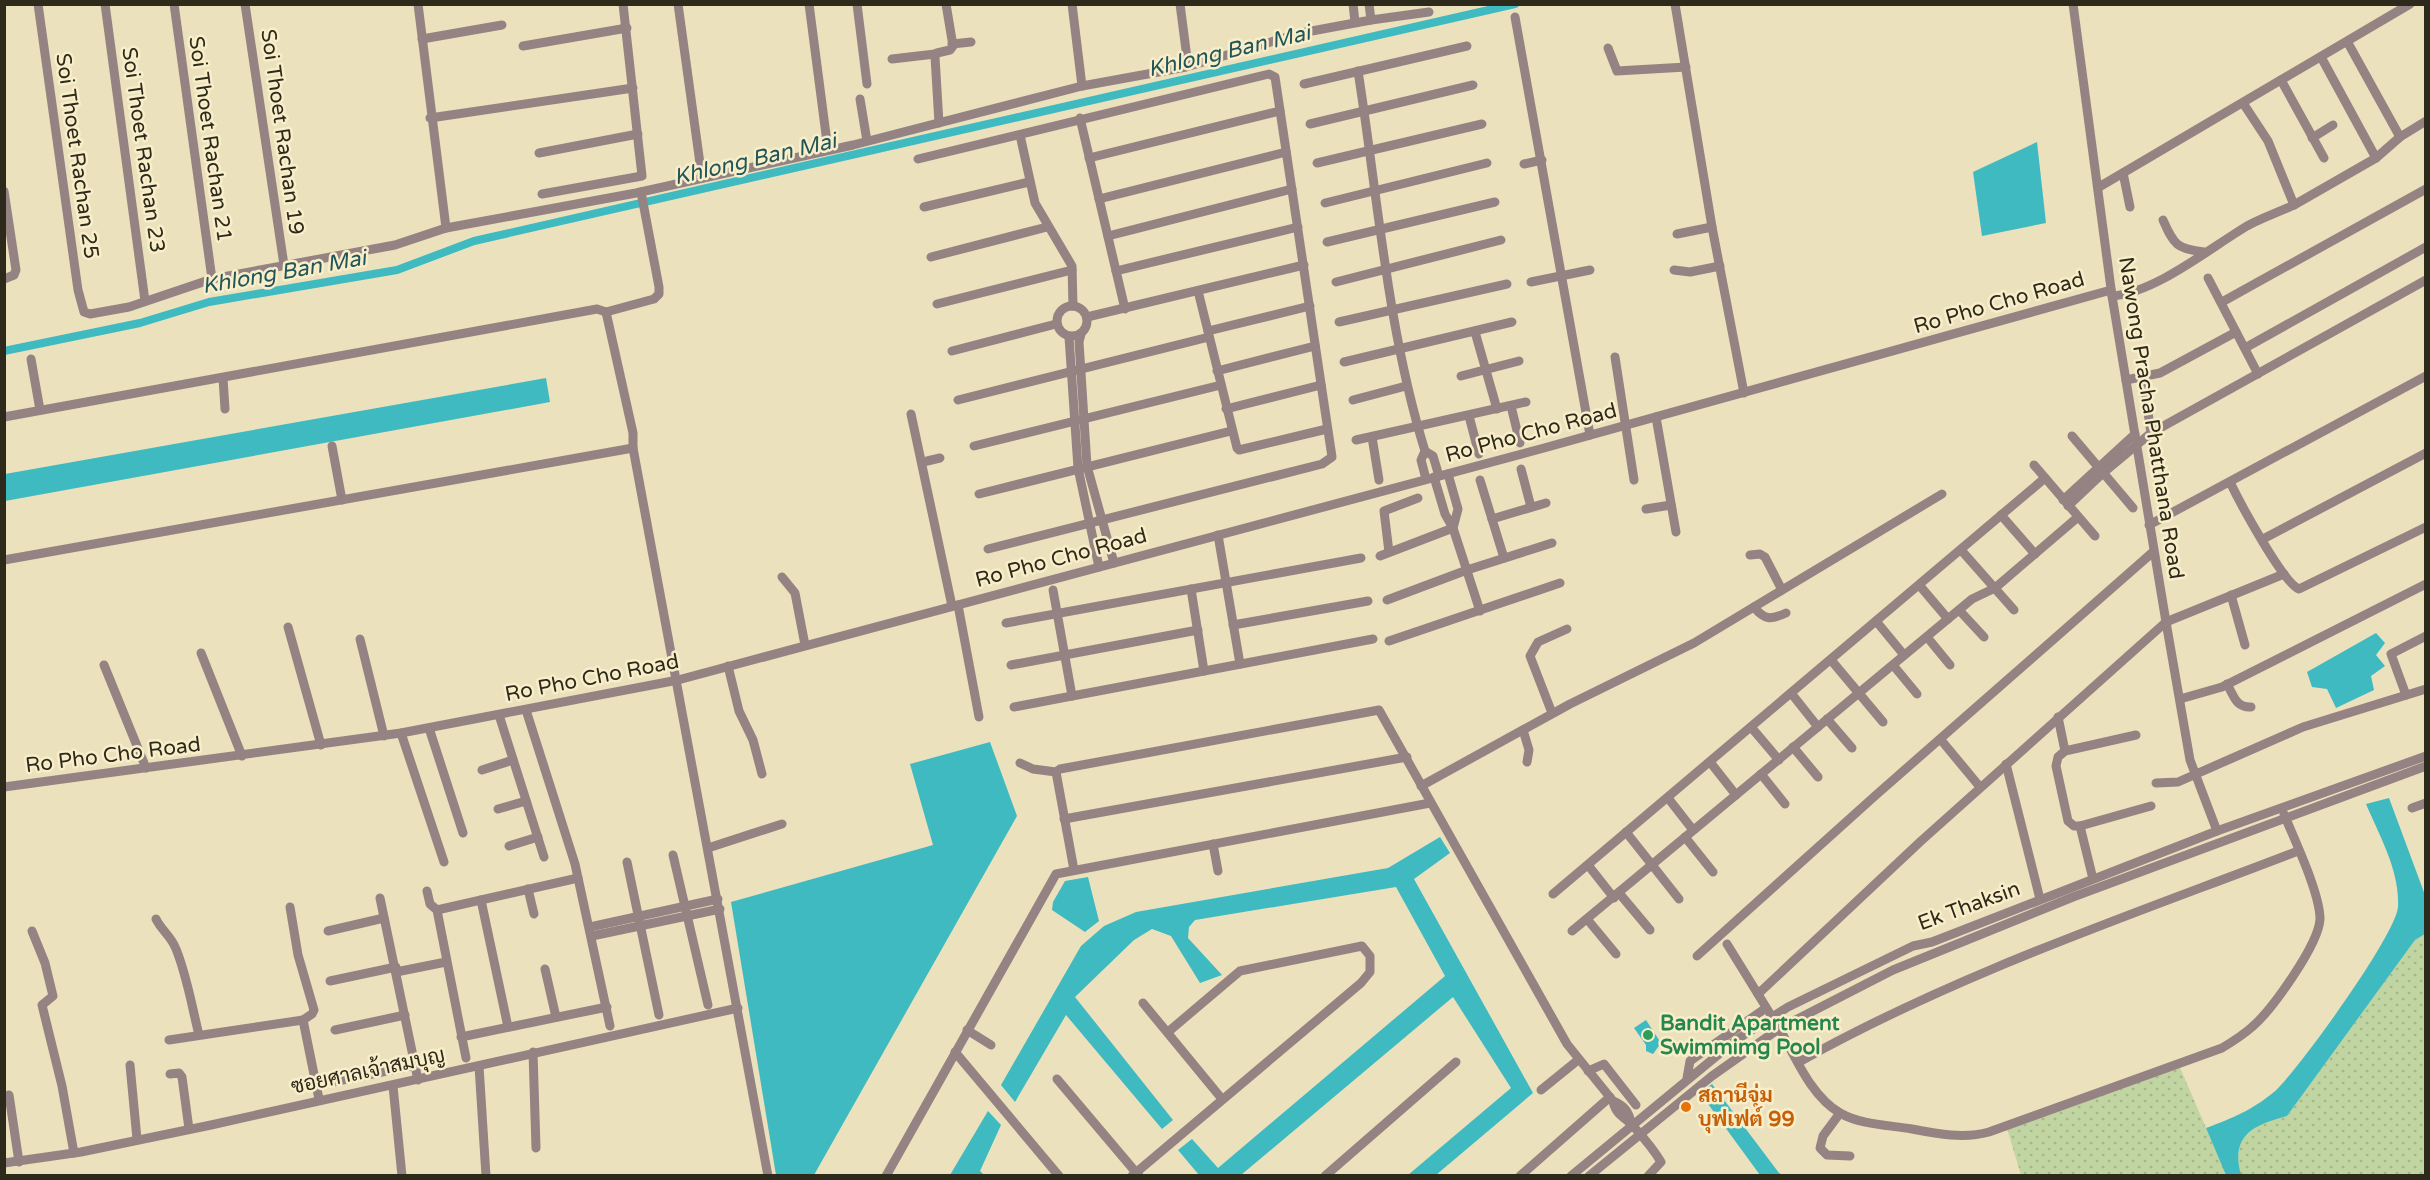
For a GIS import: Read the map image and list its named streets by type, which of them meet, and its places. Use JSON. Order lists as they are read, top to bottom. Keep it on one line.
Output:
{"streets":{"street":["Soi Thoet Rachan 19","Soi Thoet Rachan 21","Soi Thoet Rachan 23","Soi Thoet Rachan 25","Ro Pho Cho Road","Nawong Pracha Phatthana Road","Ek Thaksin","ซอยศาลเจ้าสมบุญ"]},"crossings":[["Soi Thoet Rachan 23","Soi Thoet Rachan 25"],["Ro Pho Cho Road","Nawong Pracha Phatthana Road"],["Nawong Pracha Phatthana Road","Ek Thaksin"]],"water":["Khlong Ban Mai"],"places":["Bandit Apartment Swimmimg Pool","สถานีจุ่ม บุฟเฟต์ 99"]}
